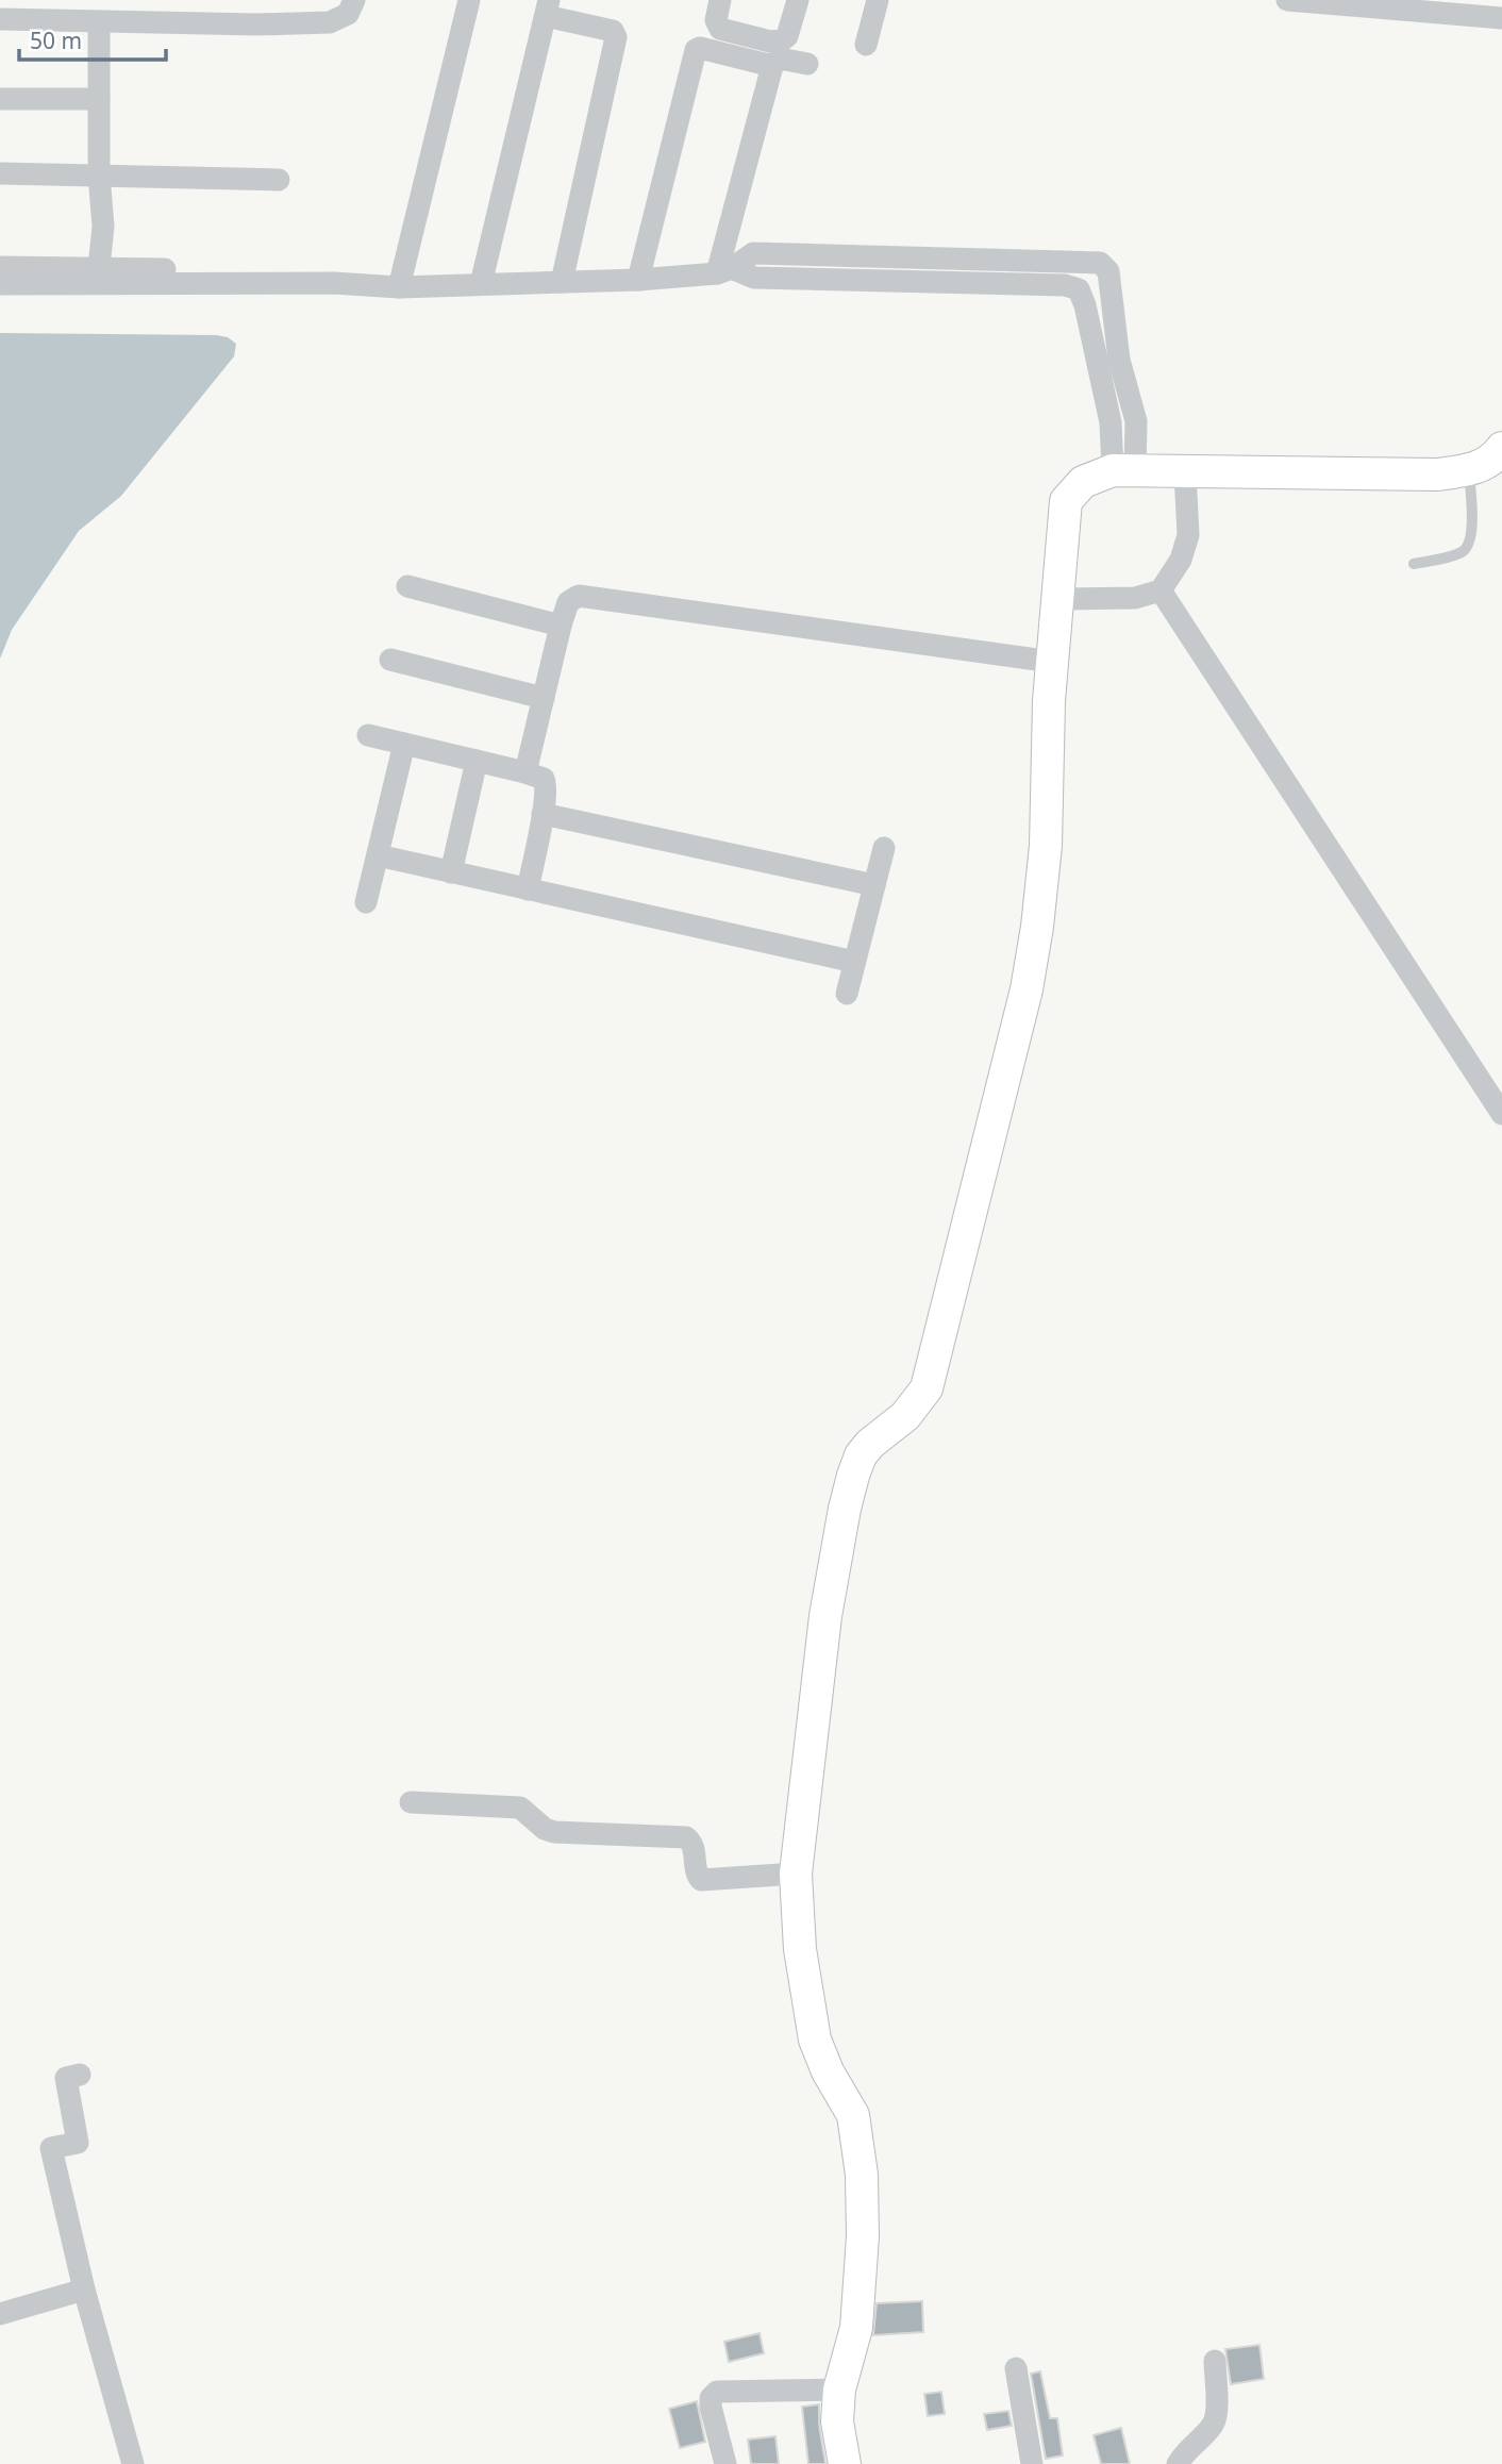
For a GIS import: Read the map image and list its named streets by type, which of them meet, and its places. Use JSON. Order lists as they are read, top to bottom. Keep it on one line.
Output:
{"scale_bar":"50 m"}
